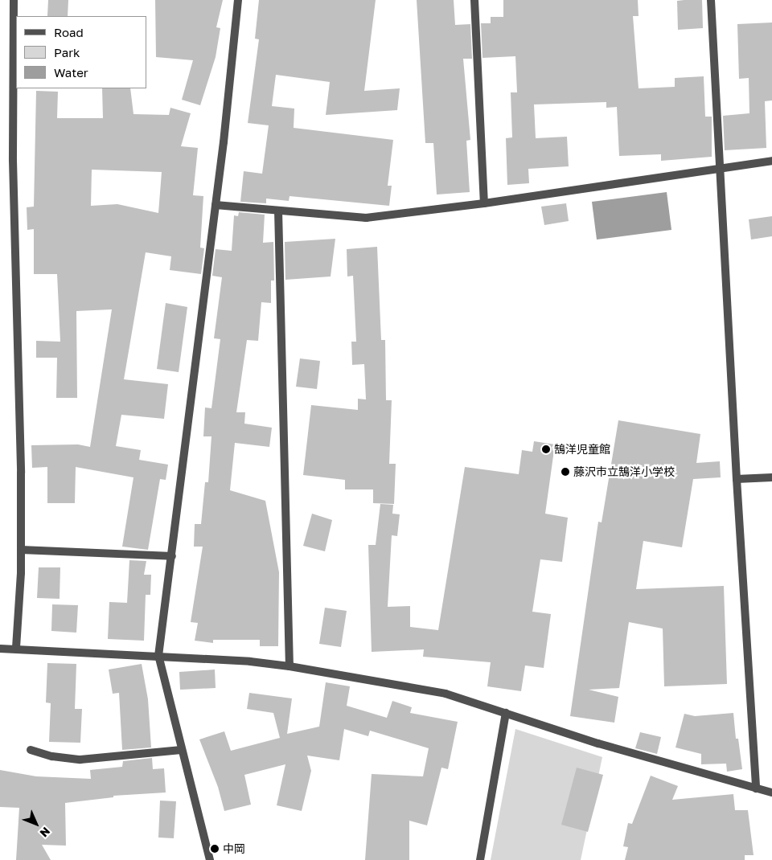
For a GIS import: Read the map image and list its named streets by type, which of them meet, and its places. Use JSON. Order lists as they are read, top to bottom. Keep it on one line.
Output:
{"places":["鵠洋児童館","藤沢市立鵠洋小学校","中岡"],"legend":["Road","Park","Water"],"north":"bottom right"}
